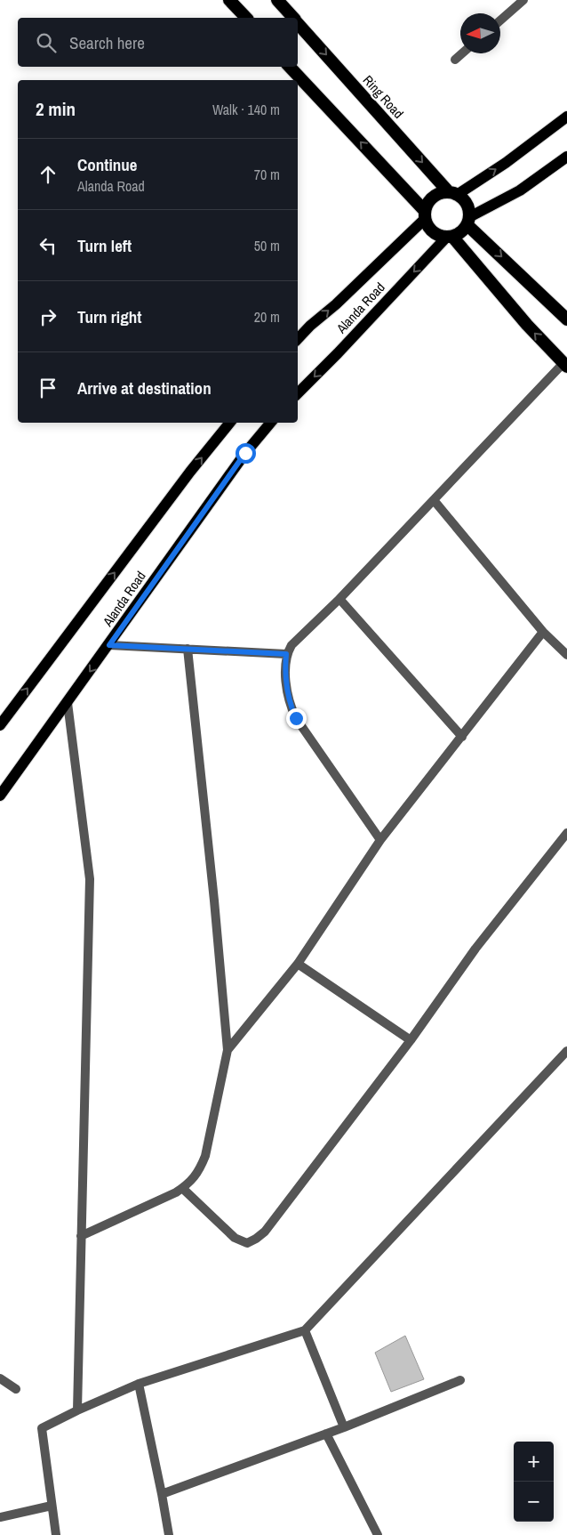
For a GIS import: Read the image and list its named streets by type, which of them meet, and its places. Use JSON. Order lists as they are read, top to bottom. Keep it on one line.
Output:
{"streets":{"highway":["Ring Road"],"main road":["Alanda Road"]},"crossings":[["Ring Road","Alanda Road"]],"north":"left","page":{"search":"Search here","heading":["2 min","Walk · 140 m"],"list":[["Continue","Alanda Road","70 m"],["Turn left","50 m"],["Turn right","20 m"],"Arrive at destination"],"map_buttons":["+","−"]}}
